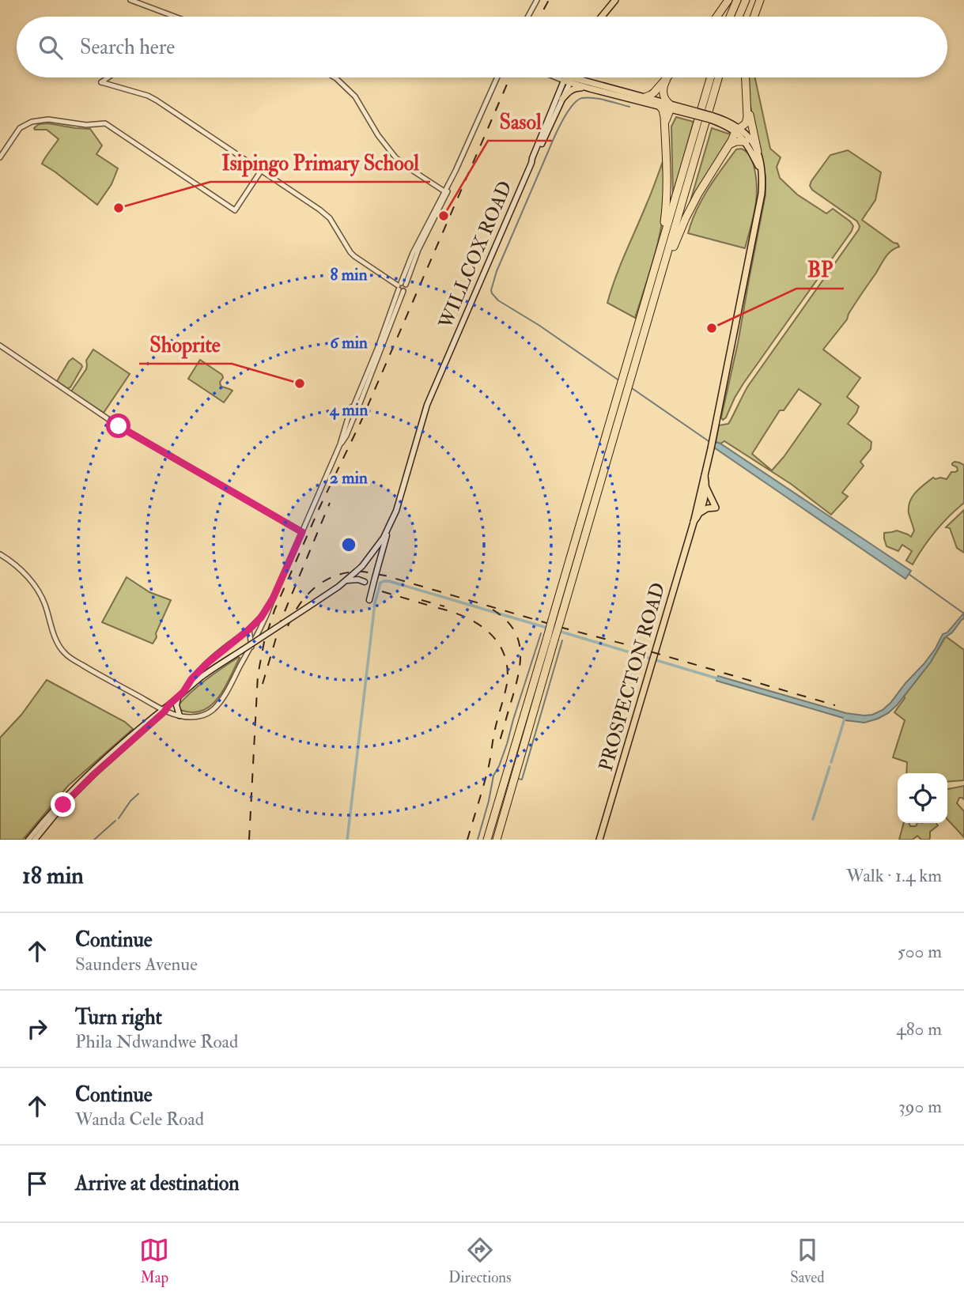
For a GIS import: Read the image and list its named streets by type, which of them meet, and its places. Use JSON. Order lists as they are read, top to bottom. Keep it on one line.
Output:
{"streets":{"main road":["WILLCOX ROAD","PROSPECTON ROAD"]},"places":["Isipingo Primary School","Sasol","BP","Shoprite"],"page":{"search":"Search here","heading":["18 min","Walk · 1.4 km"],"list":[["Continue","Saunders Avenue","500 m"],["Turn right","Phila Ndwandwe Road","480 m"],["Continue","Wanda Cele Road","390 m"],"Arrive at destination"],"nav":["Map","Directions","Saved"]},"rings":["8 min","6 min","4 min","2 min"]}
